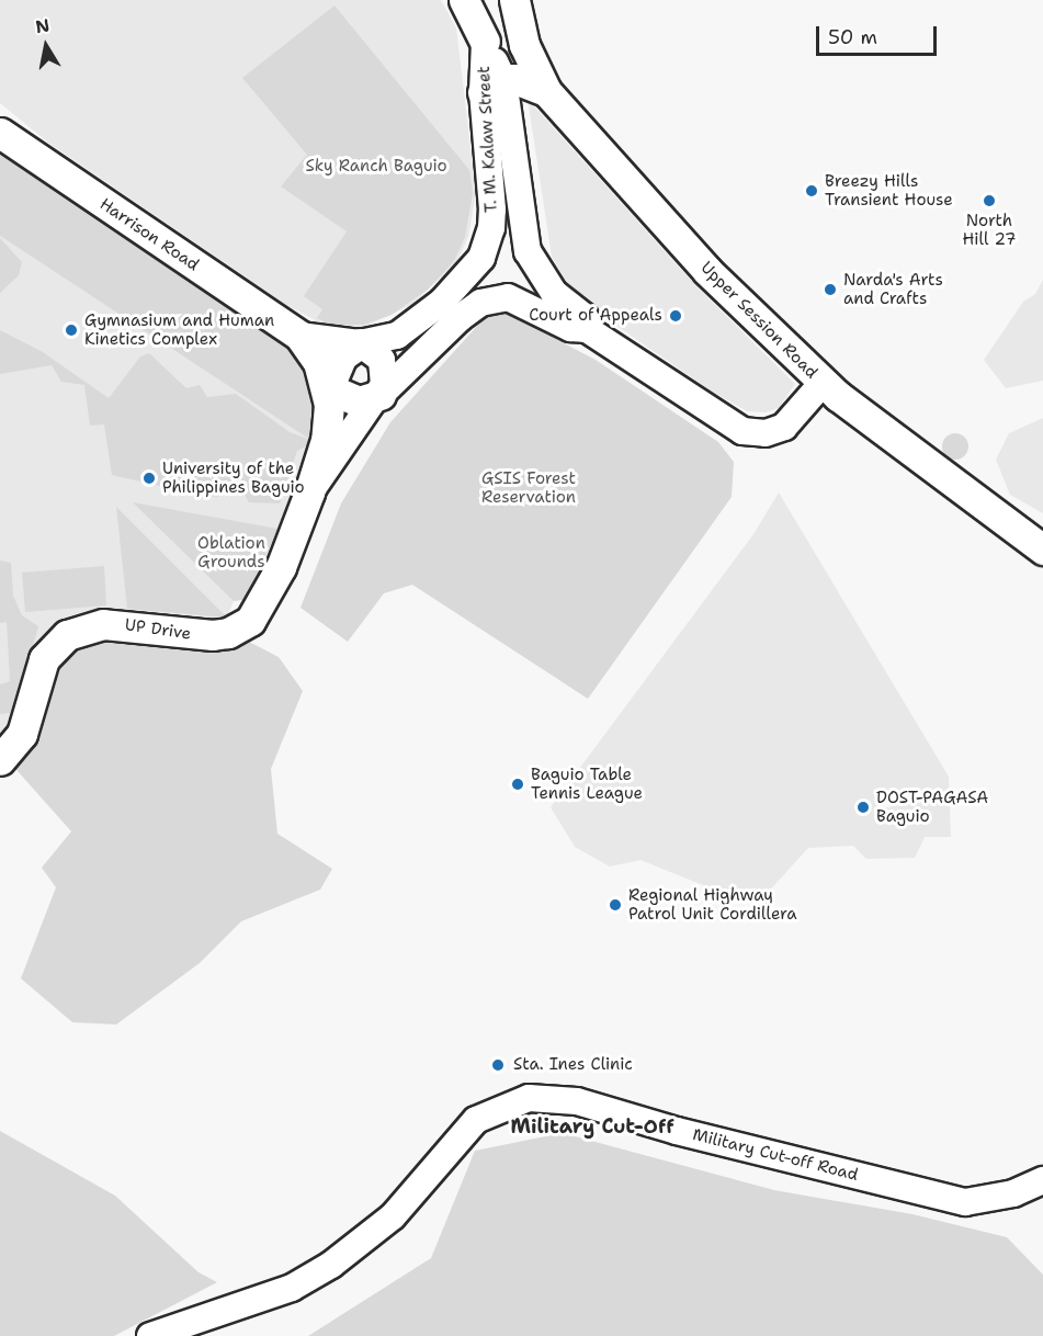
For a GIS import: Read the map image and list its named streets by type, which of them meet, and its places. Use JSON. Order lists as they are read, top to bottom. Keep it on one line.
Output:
{"streets":{"main road":["T. M. Kalaw Street","Harrison Road","Upper Session Road","UP Drive","Military Cut-off Road"]},"crossings":[["T. M. Kalaw Street","Harrison Road"],["T. M. Kalaw Street","Upper Session Road"],["T. M. Kalaw Street","UP Drive"],["Harrison Road","UP Drive"]],"districts":["Military Cut-Off"],"parks":["Sky Ranch Baguio","GSIS Forest Reservation","Oblation Grounds"],"places":["Breezy Hills Transient House","North Hill 27","Narda's Arts and Crafts","Court of Appeals","Gymnasium and Human Kinetics Complex","University of the Philippines Baguio","Baguio Table Tennis League","DOST-PAGASA Baguio","Regional Highway Patrol Unit Cordillera","Sta. Ines Clinic"],"scale_bar":"50 m","north":"top"}
